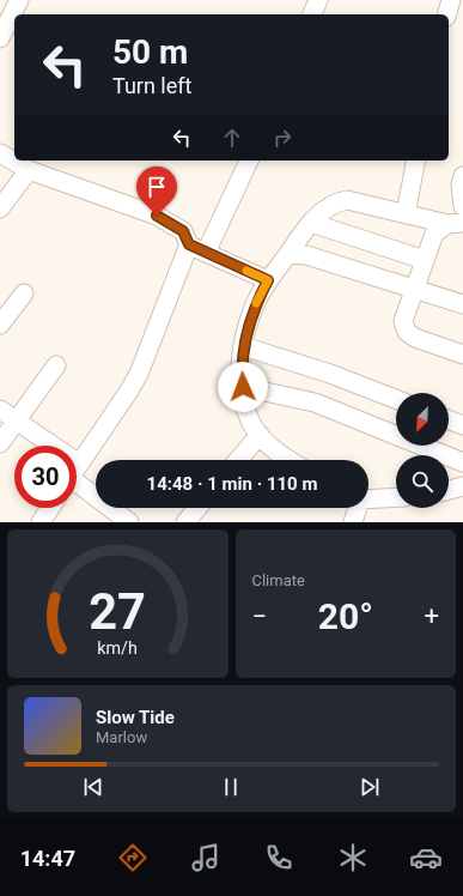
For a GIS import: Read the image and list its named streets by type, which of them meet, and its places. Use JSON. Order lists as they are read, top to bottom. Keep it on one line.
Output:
{"north":"bottom left","page":{"turn":["50 m","Turn left"],"limit":"30","trip":"14:48 · 1 min · 110 m","tile":"Climate","heat":["−","20°","+"],"song":["Slow Tide","Marlow"],"tabs":"14:47","gauge":["27","km/h"]}}
